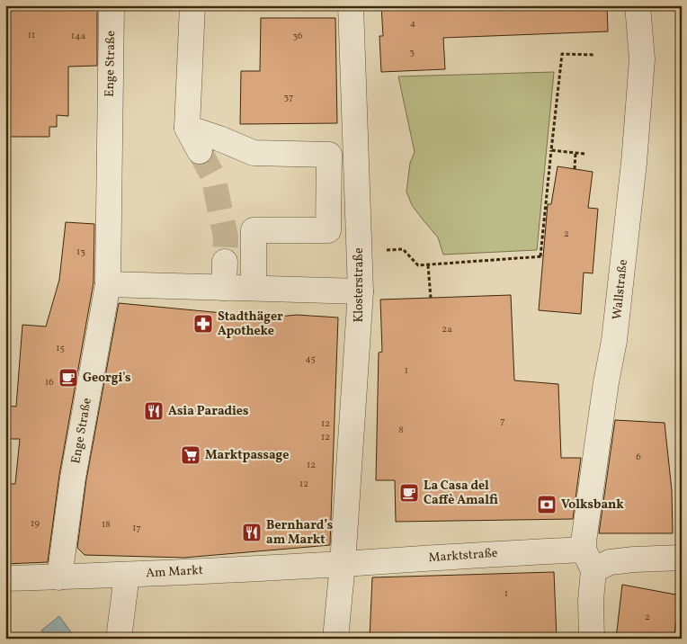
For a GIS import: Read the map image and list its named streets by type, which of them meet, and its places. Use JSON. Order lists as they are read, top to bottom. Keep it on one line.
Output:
{"streets":{"street":["Enge Straße","Klosterstraße","Wallstraße","Marktstraße","Am Markt"]},"crossings":[["Enge Straße","Am Markt"],["Klosterstraße","Marktstraße"],["Klosterstraße","Am Markt"],["Wallstraße","Marktstraße"],["Marktstraße","Am Markt"]],"places":{"pharmacy":["Stadthäger Apotheke"],"cafe":["Georgi's","La Casa del Caffè Amalfi"],"restaurant":["Asia Paradies","Bernhard’s am Markt"],"supermarket":["Marktpassage"],"bank":["Volksbank"]},"house_numbers":["4","11","14a","36","3","37","2","13","2a","15","45","1","16","7","12","8","12","6","12","12","19","18","17","1","2"]}
